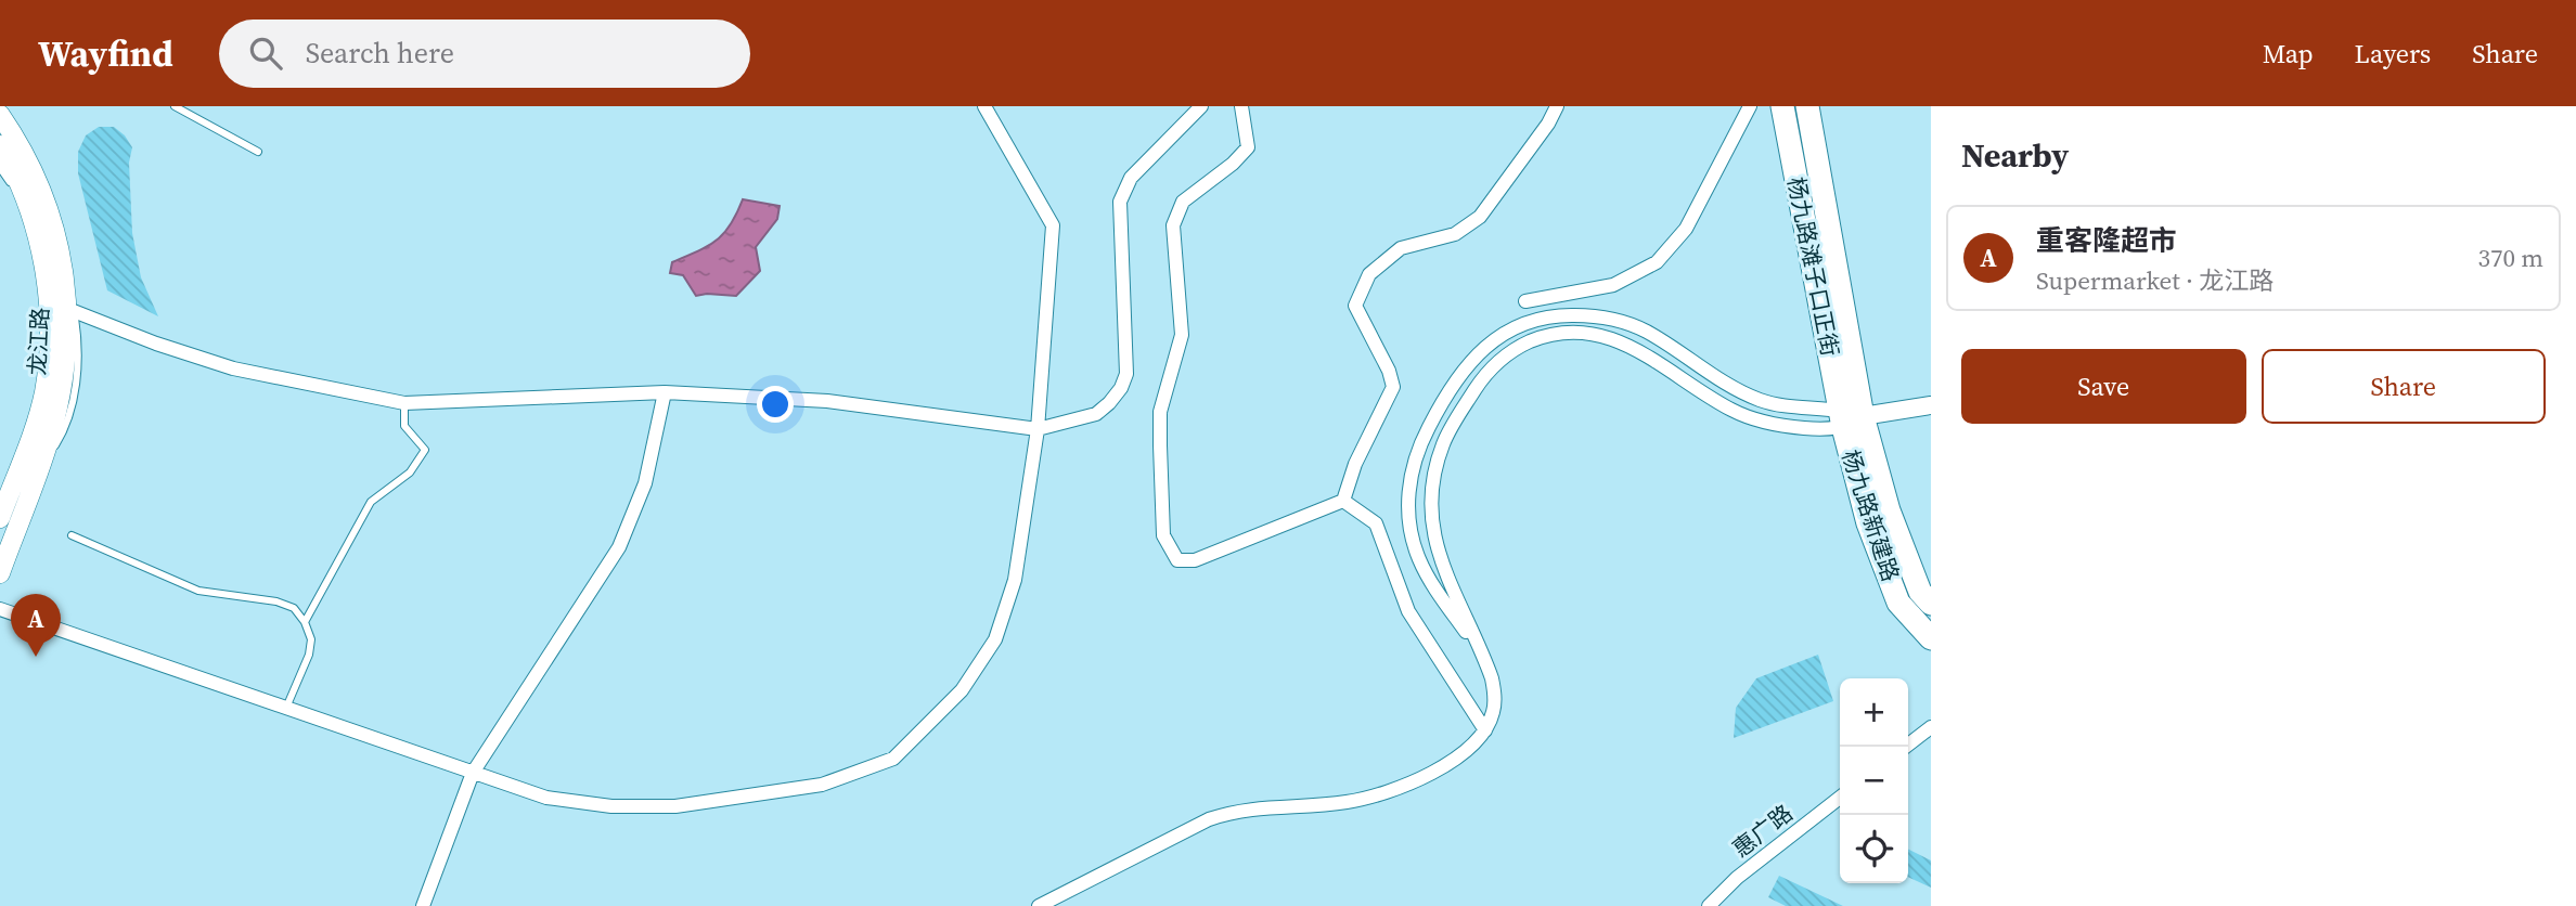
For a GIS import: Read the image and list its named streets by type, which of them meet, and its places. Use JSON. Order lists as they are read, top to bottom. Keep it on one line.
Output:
{"streets":{"main road":["杨九路滩子口正街","龙江路","杨九路新建路"],"street":["惠广路"]},"crossings":[["杨九路滩子口正街","杨九路新建路"]],"page":{"header":"Wayfind","search":"Search here","nav":["Map","Layers","Share"],"heading":"Nearby","list":[{"mark":"A","name":"重客隆超市","note":"Supermarket · 龙江路","value":"370 m"}],"buttons":["Save","Share"],"pins":"A","map_buttons":["+","−"]}}
